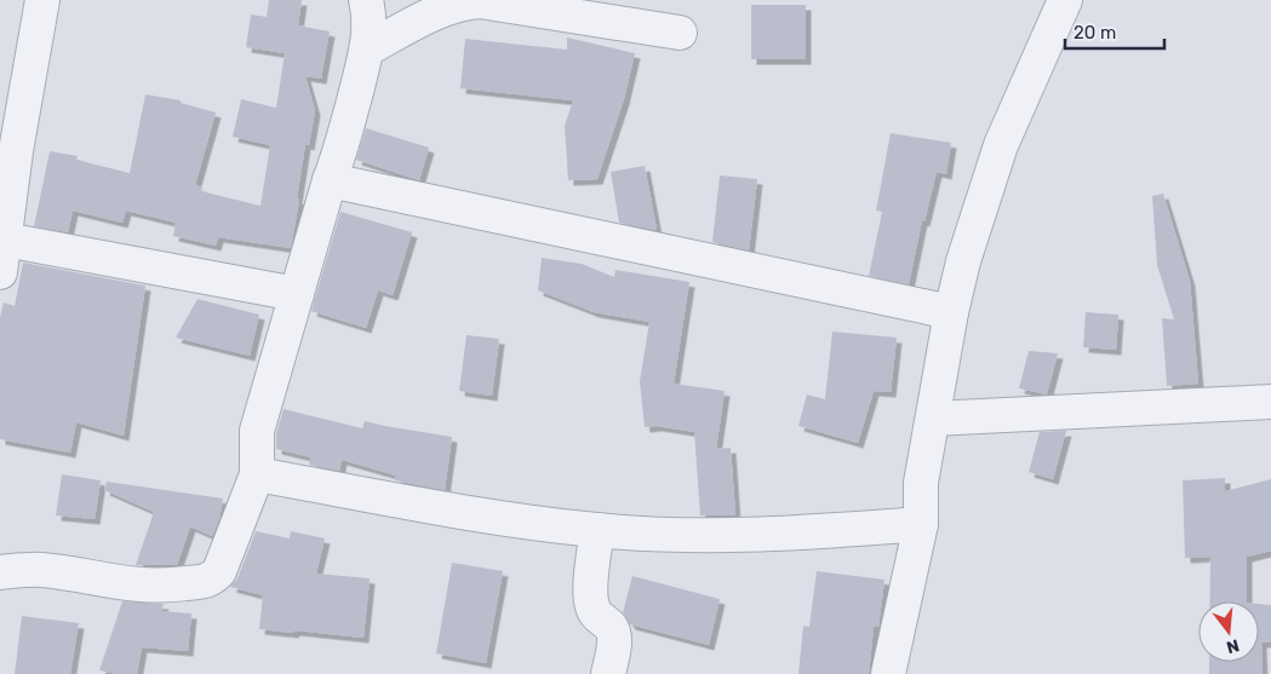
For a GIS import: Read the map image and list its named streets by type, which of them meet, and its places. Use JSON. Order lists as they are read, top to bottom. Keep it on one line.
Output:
{"scale_bar":"20 m","north":"bottom"}
